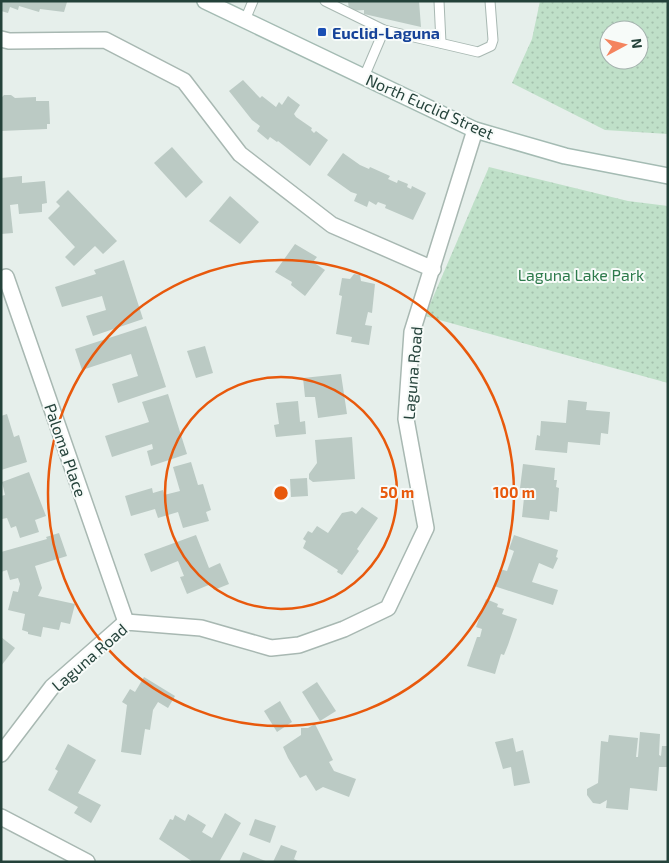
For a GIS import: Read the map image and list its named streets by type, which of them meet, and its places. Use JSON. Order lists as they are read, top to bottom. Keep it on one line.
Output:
{"streets":{"street":["North Euclid Street","Laguna Road","Paloma Place"]},"crossings":[["North Euclid Street","Laguna Road"],["Laguna Road","Paloma Place"]],"parks":["Laguna Lake Park"],"places":{"transit":["Euclid-Laguna"]},"north":"right","rings":["50 m","100 m"]}
